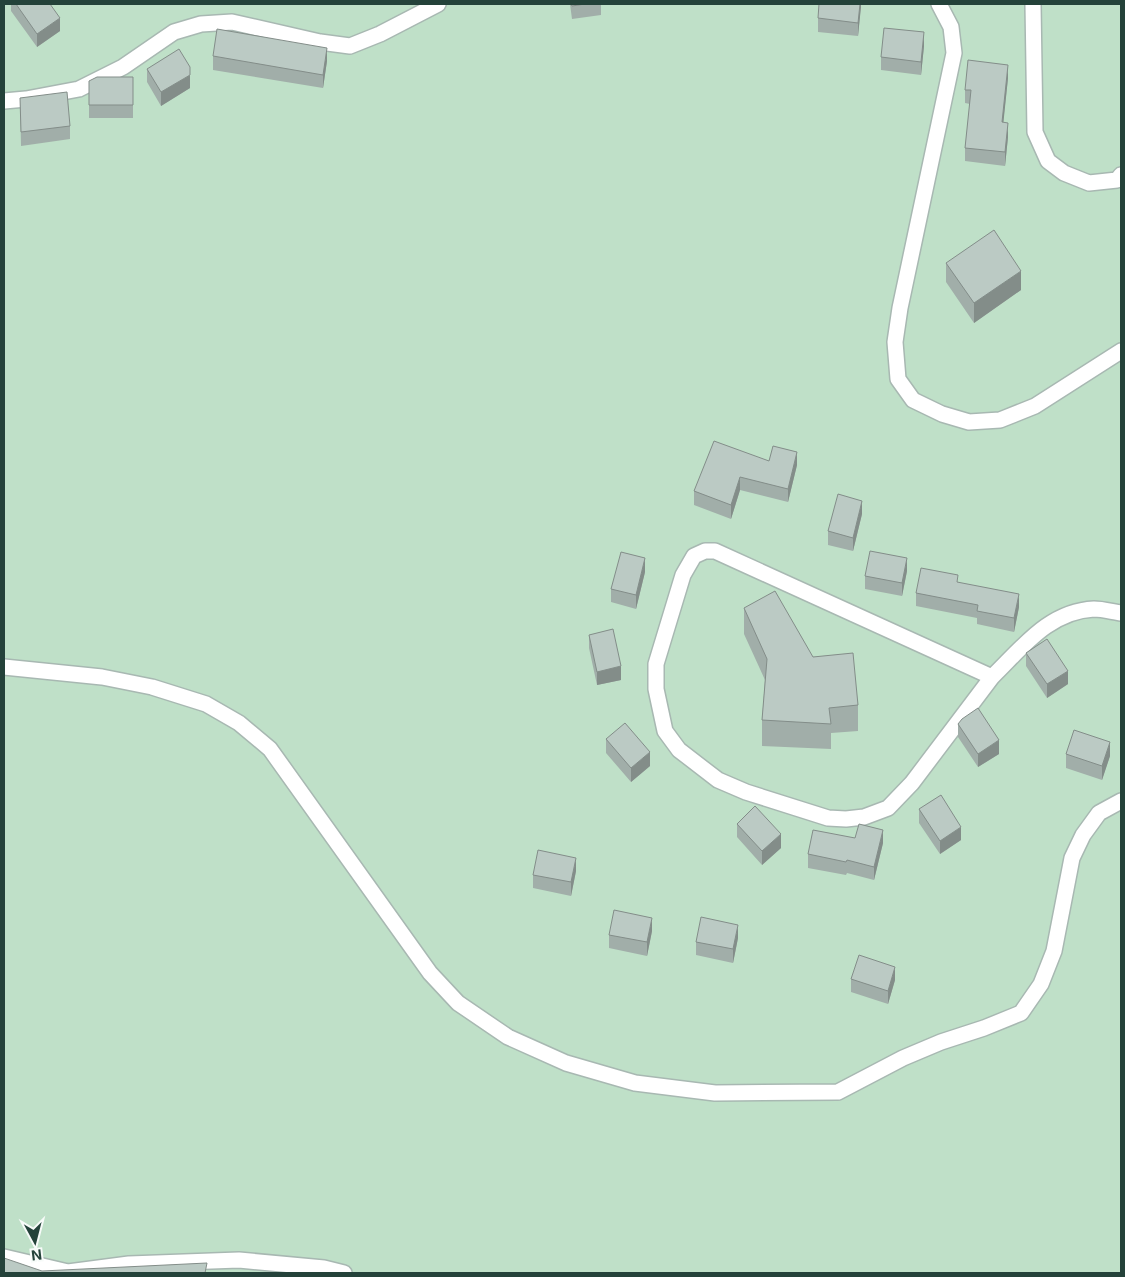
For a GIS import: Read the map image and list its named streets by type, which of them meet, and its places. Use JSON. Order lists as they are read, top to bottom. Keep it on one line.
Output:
{"north":"bottom"}
